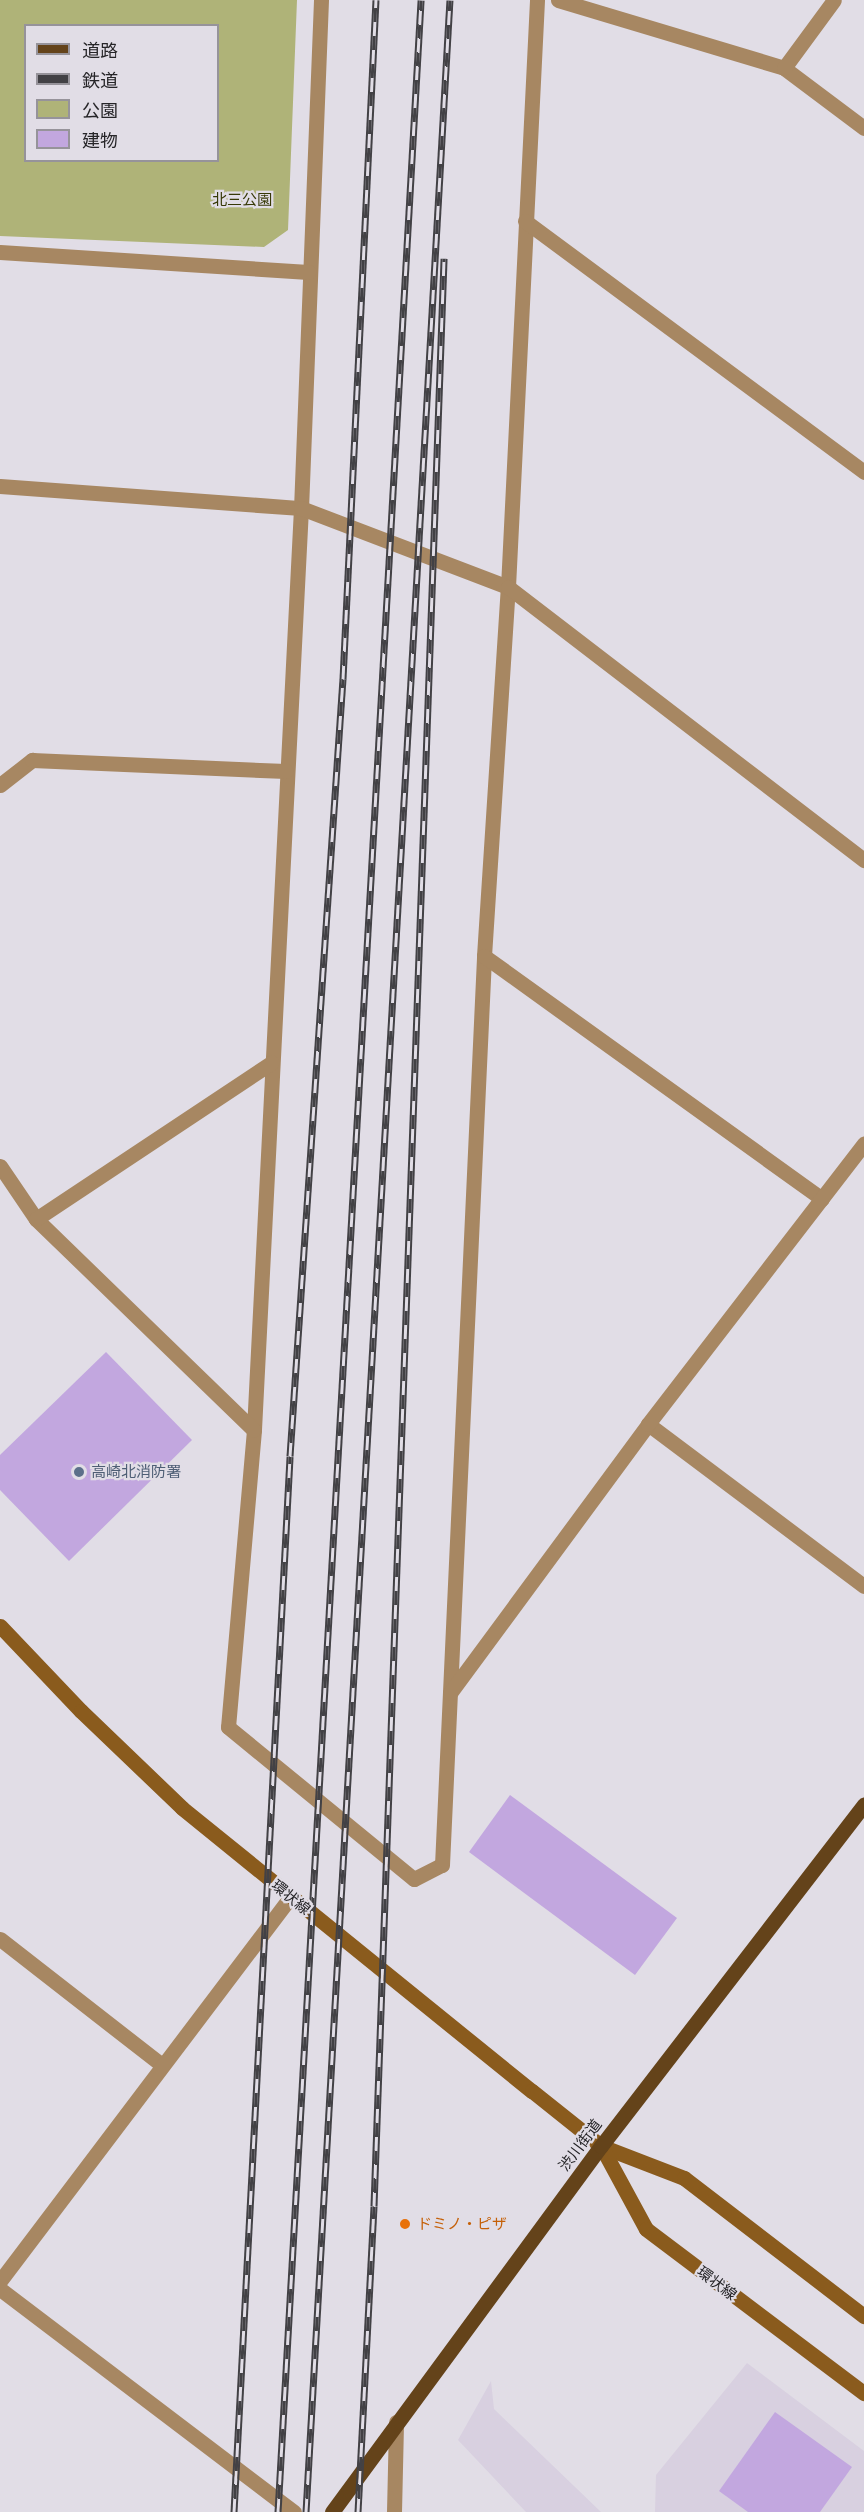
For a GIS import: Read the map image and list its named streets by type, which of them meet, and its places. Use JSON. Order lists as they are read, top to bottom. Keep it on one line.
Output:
{"streets":{"main road":["渋川街道"],"street":["環状線"]},"crossings":[["環状線","渋川街道"]],"parks":["北三公園"],"places":["高崎北消防署","ドミノ・ピザ"],"legend":["道路","鉄道","公園","建物"]}
